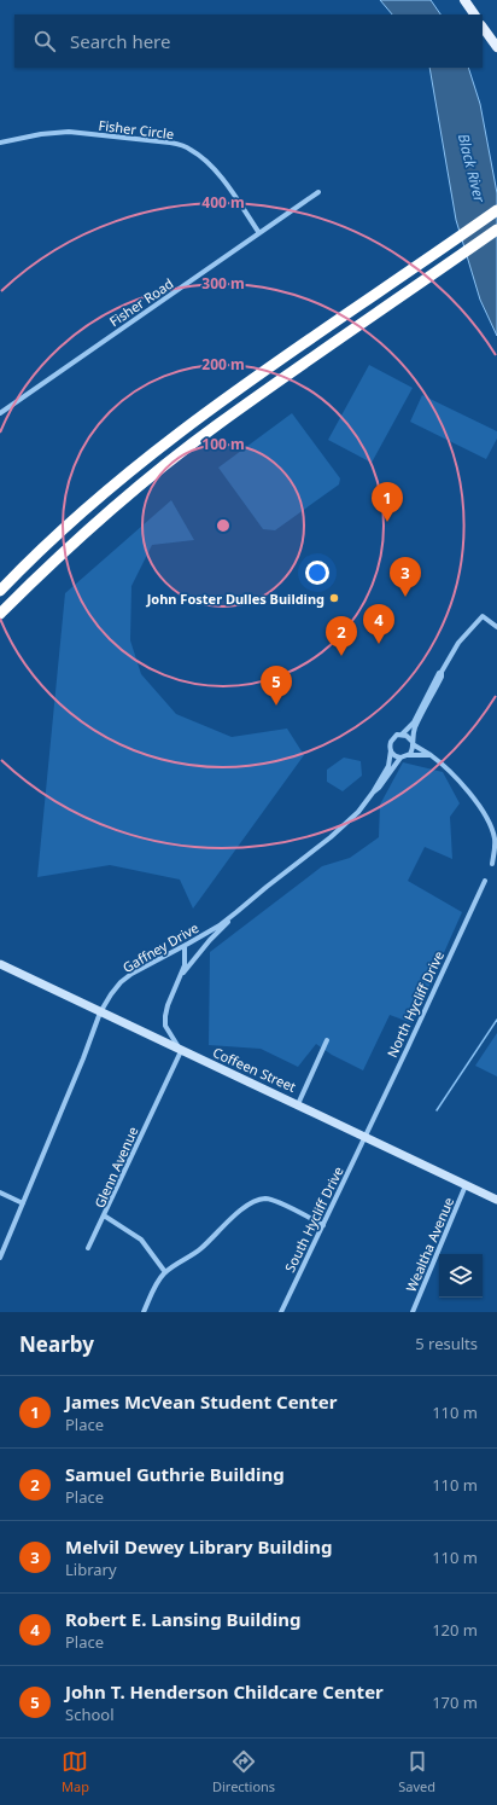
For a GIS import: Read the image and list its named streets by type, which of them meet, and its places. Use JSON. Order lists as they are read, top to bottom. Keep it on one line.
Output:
{"streets":{"main road":["Coffeen Street"],"street":["Fisher Circle","Fisher Road","Gaffney Drive","North Hycliff Drive","Glenn Avenue","South Hycliff Drive","Wealtha Avenue"]},"crossings":[["Fisher Circle","Fisher Road"],["Gaffney Drive","Coffeen Street"],["North Hycliff Drive","Coffeen Street"],["North Hycliff Drive","South Hycliff Drive"],["Coffeen Street","Glenn Avenue"],["Coffeen Street","South Hycliff Drive"],["Coffeen Street","Wealtha Avenue"]],"water":["Black River"],"places":["John Foster Dulles Building"],"page":{"search":"Search here","pins":["1","3","4","2","5"],"heading":["Nearby","5 results"],"list":[{"mark":"1","name":"James McVean Student Center","note":"Place","value":"110 m"},{"mark":"2","name":"Samuel Guthrie Building","note":"Place","value":"110 m"},{"mark":"3","name":"Melvil Dewey Library Building","note":"Library","value":"110 m"},{"mark":"4","name":"Robert E. Lansing Building","note":"Place","value":"120 m"},{"mark":"5","name":"John T. Henderson Childcare Center","note":"School","value":"170 m"}],"nav":["Map","Directions","Saved"]},"rings":["400 m","300 m","200 m","100 m"]}
